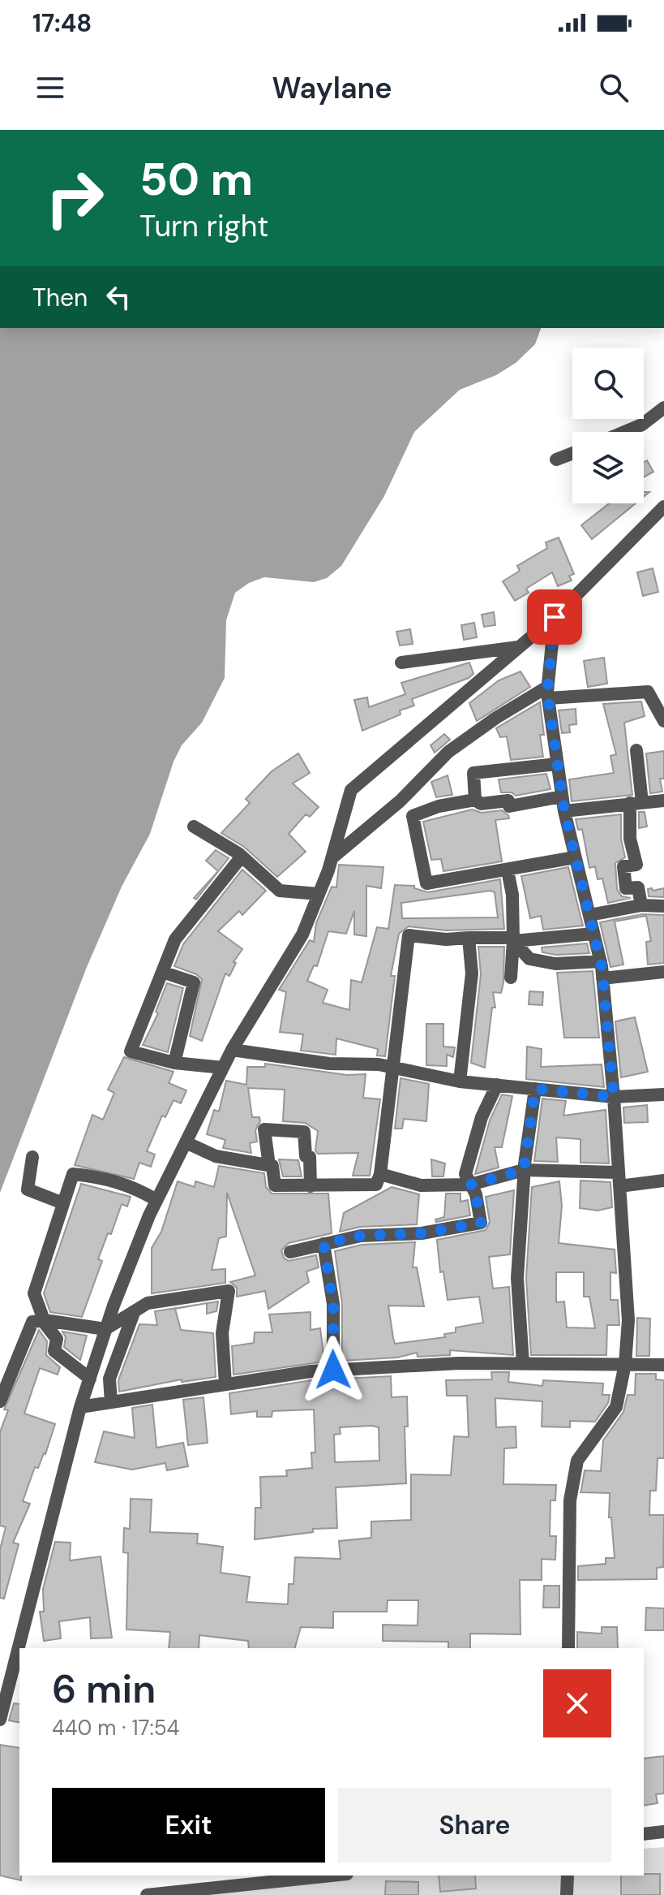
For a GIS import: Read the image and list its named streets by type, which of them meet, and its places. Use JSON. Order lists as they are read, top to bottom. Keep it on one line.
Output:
{"page":{"status":"17:48","header":"Waylane","turn":["50 m","Turn right"],"then":"Then","heading":["6 min","440 m · 17:54"],"buttons":["Exit","Share"]}}
